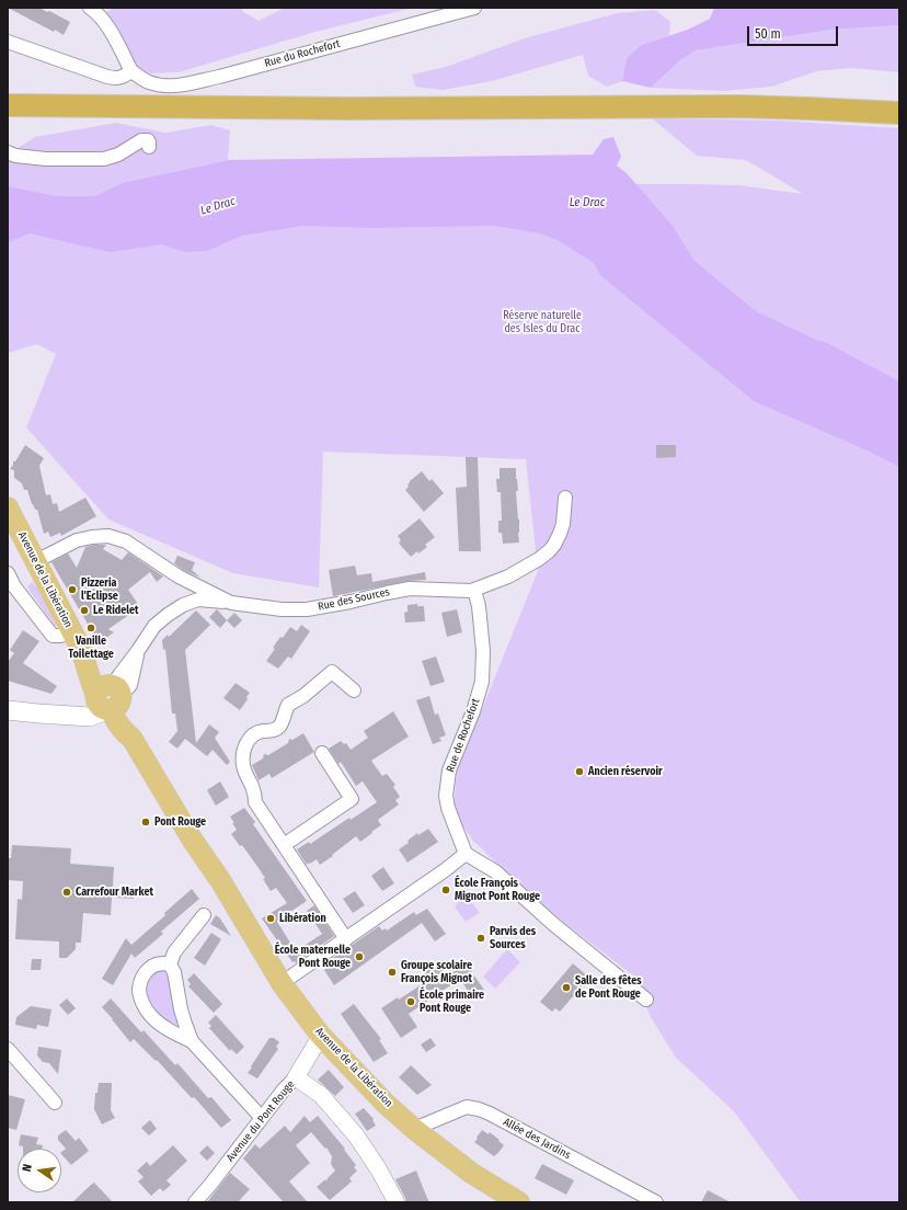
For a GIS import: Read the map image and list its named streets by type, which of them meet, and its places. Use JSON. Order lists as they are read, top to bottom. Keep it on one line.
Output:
{"streets":{"main road":["Avenue de la Libération"],"street":["Rue du Rochefort","Rue des Sources","Rue de Rochefort","Avenue du Pont Rouge","Allée des Jardins"]},"crossings":[["Avenue de la Libération","Rue des Sources"],["Avenue de la Libération","Avenue du Pont Rouge"],["Avenue de la Libération","Allée des Jardins"],["Rue des Sources","Rue de Rochefort"]],"water":["Le Drac"],"parks":["Réserve naturelle des Isles du Drac"],"places":["Pizzeria l'Eclipse","Le Ridelet","Vanille Toilettage","Ancien réservoir","Pont Rouge","École François Mignot Pont Rouge","Carrefour Market","Libération","Parvis des Sources","École maternelle Pont Rouge","Groupe scolaire François Mignot","Salle des fêtes de Pont Rouge","École primaire Pont Rouge"],"scale_bar":"50 m","north":"left"}
